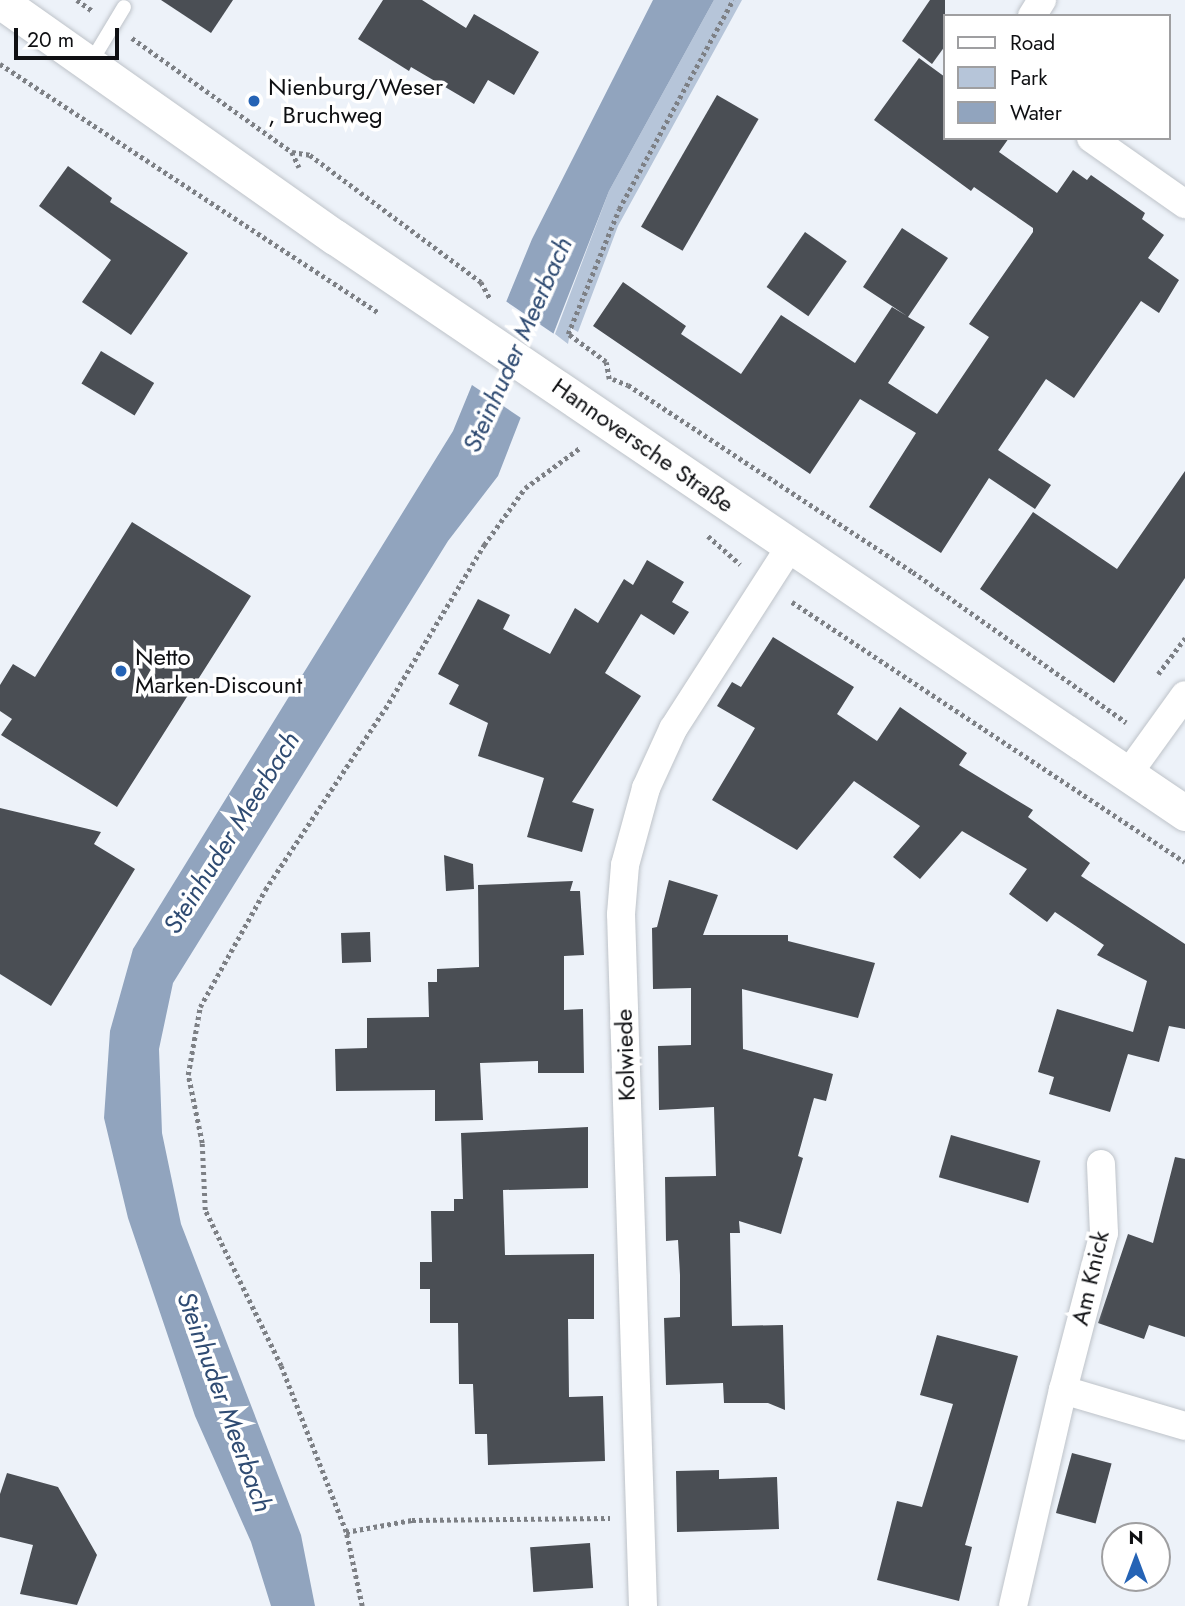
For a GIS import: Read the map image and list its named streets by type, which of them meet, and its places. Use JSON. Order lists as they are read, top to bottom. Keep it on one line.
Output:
{"streets":{"street":["Hannoversche Straße","Kolwiede","Am Knick"]},"crossings":[["Hannoversche Straße","Kolwiede"]],"water":["Steinhuder Meerbach"],"places":["Nienburg/Weser , Bruchweg","Netto Marken-Discount"],"legend":["Road","Park","Water"],"scale_bar":"20 m","north":"top"}
